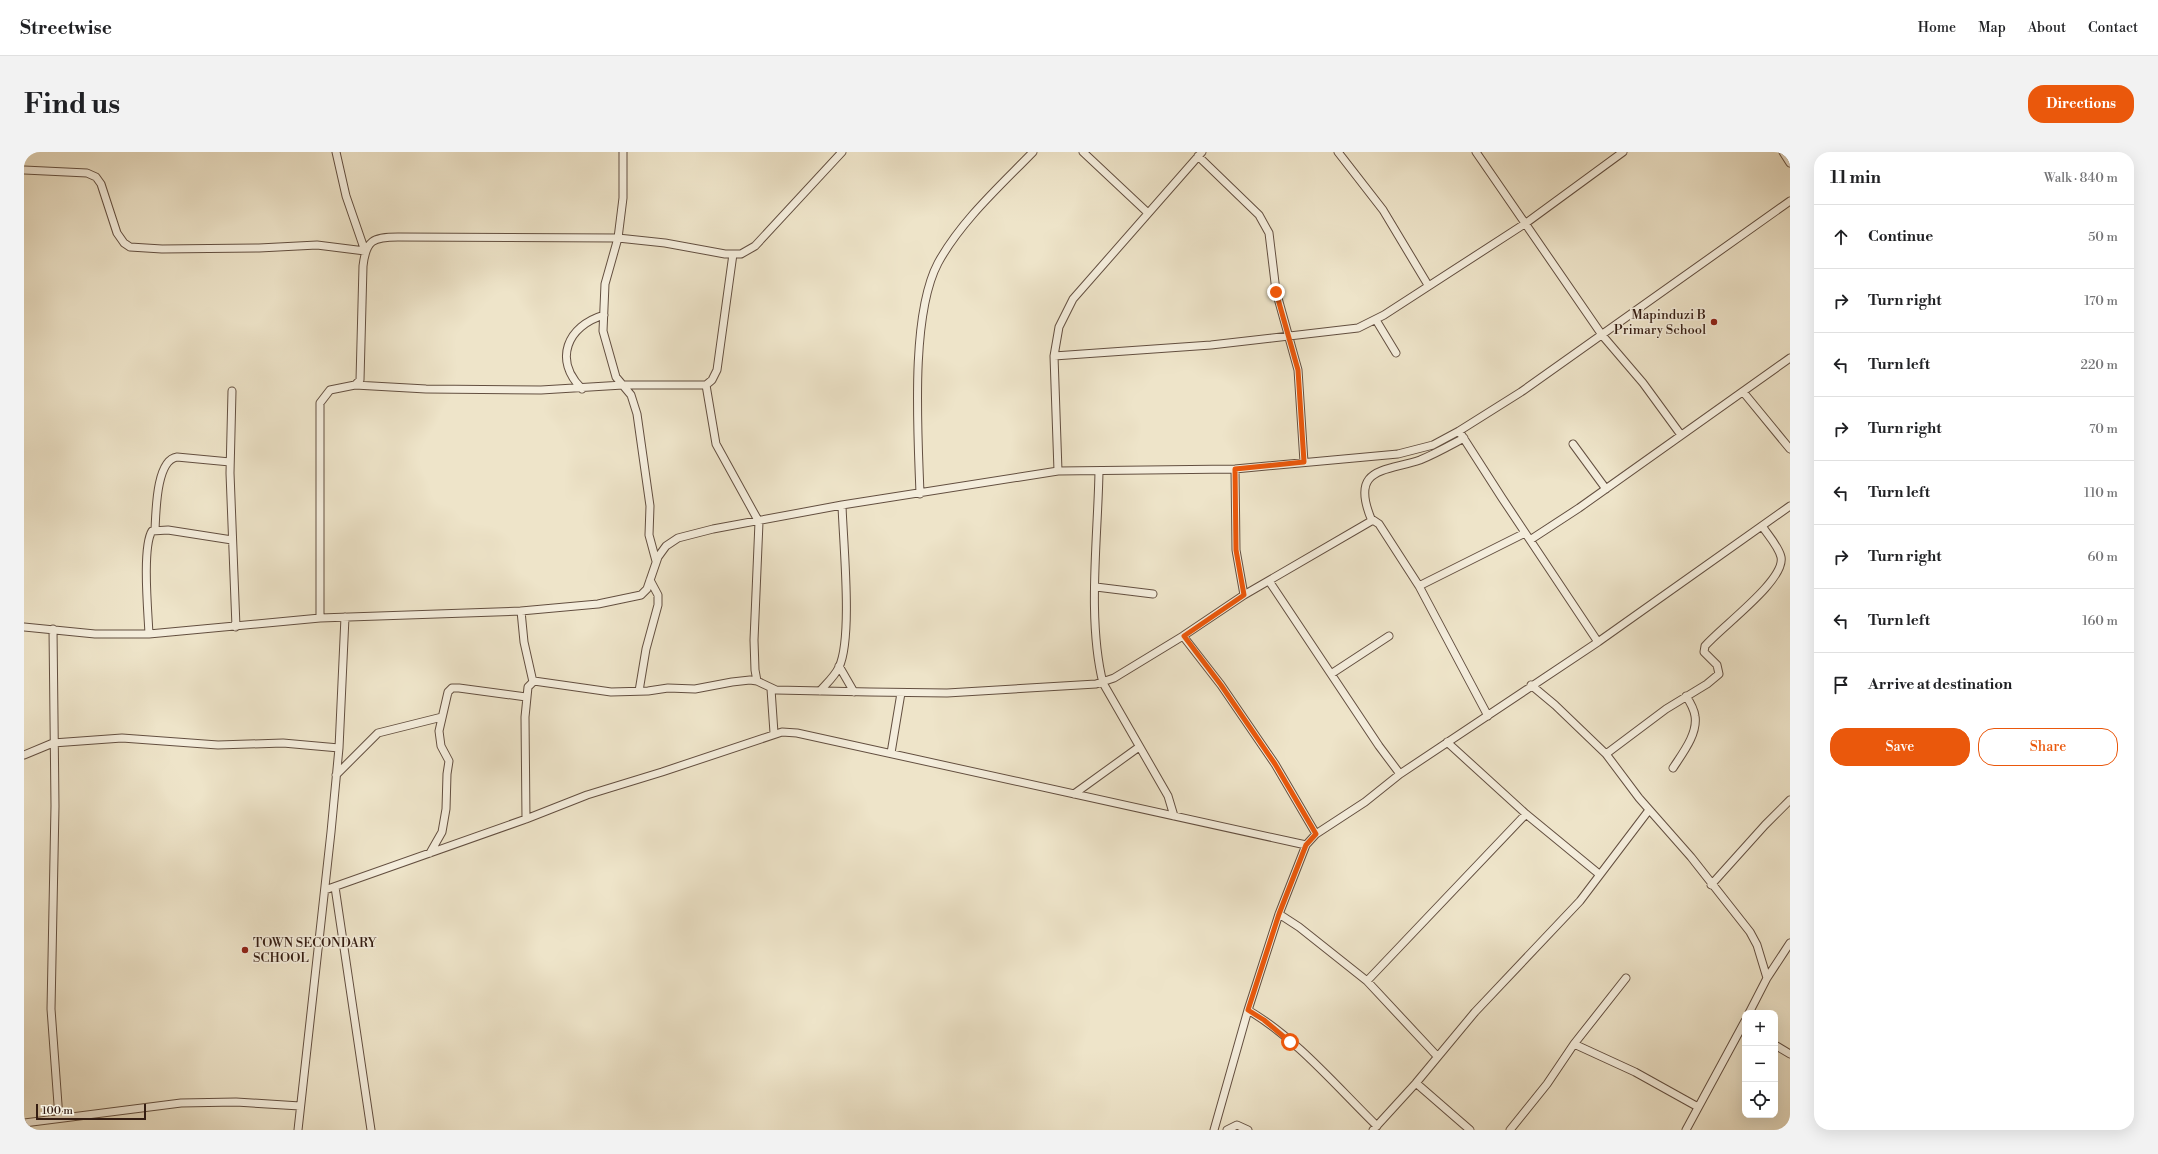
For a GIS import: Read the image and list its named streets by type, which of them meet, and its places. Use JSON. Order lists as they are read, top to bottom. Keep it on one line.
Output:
{"places":["Mapinduzi B Primary School","TOWN SECONDARY SCHOOL"],"scale_bar":"100 m","page":{"header":"Streetwise","nav":["Home","Map","About","Contact"],"buttons":["Directions",["Save","Share"]],"title":"Find us","heading":["11 min","Walk · 840 m"],"list":[["Continue","50 m"],["Turn right","170 m"],["Turn left","220 m"],["Turn right","70 m"],["Turn left","110 m"],["Turn right","60 m"],["Turn left","160 m"],"Arrive at destination"],"map_buttons":["+","−"],"scale":"100 m"}}
